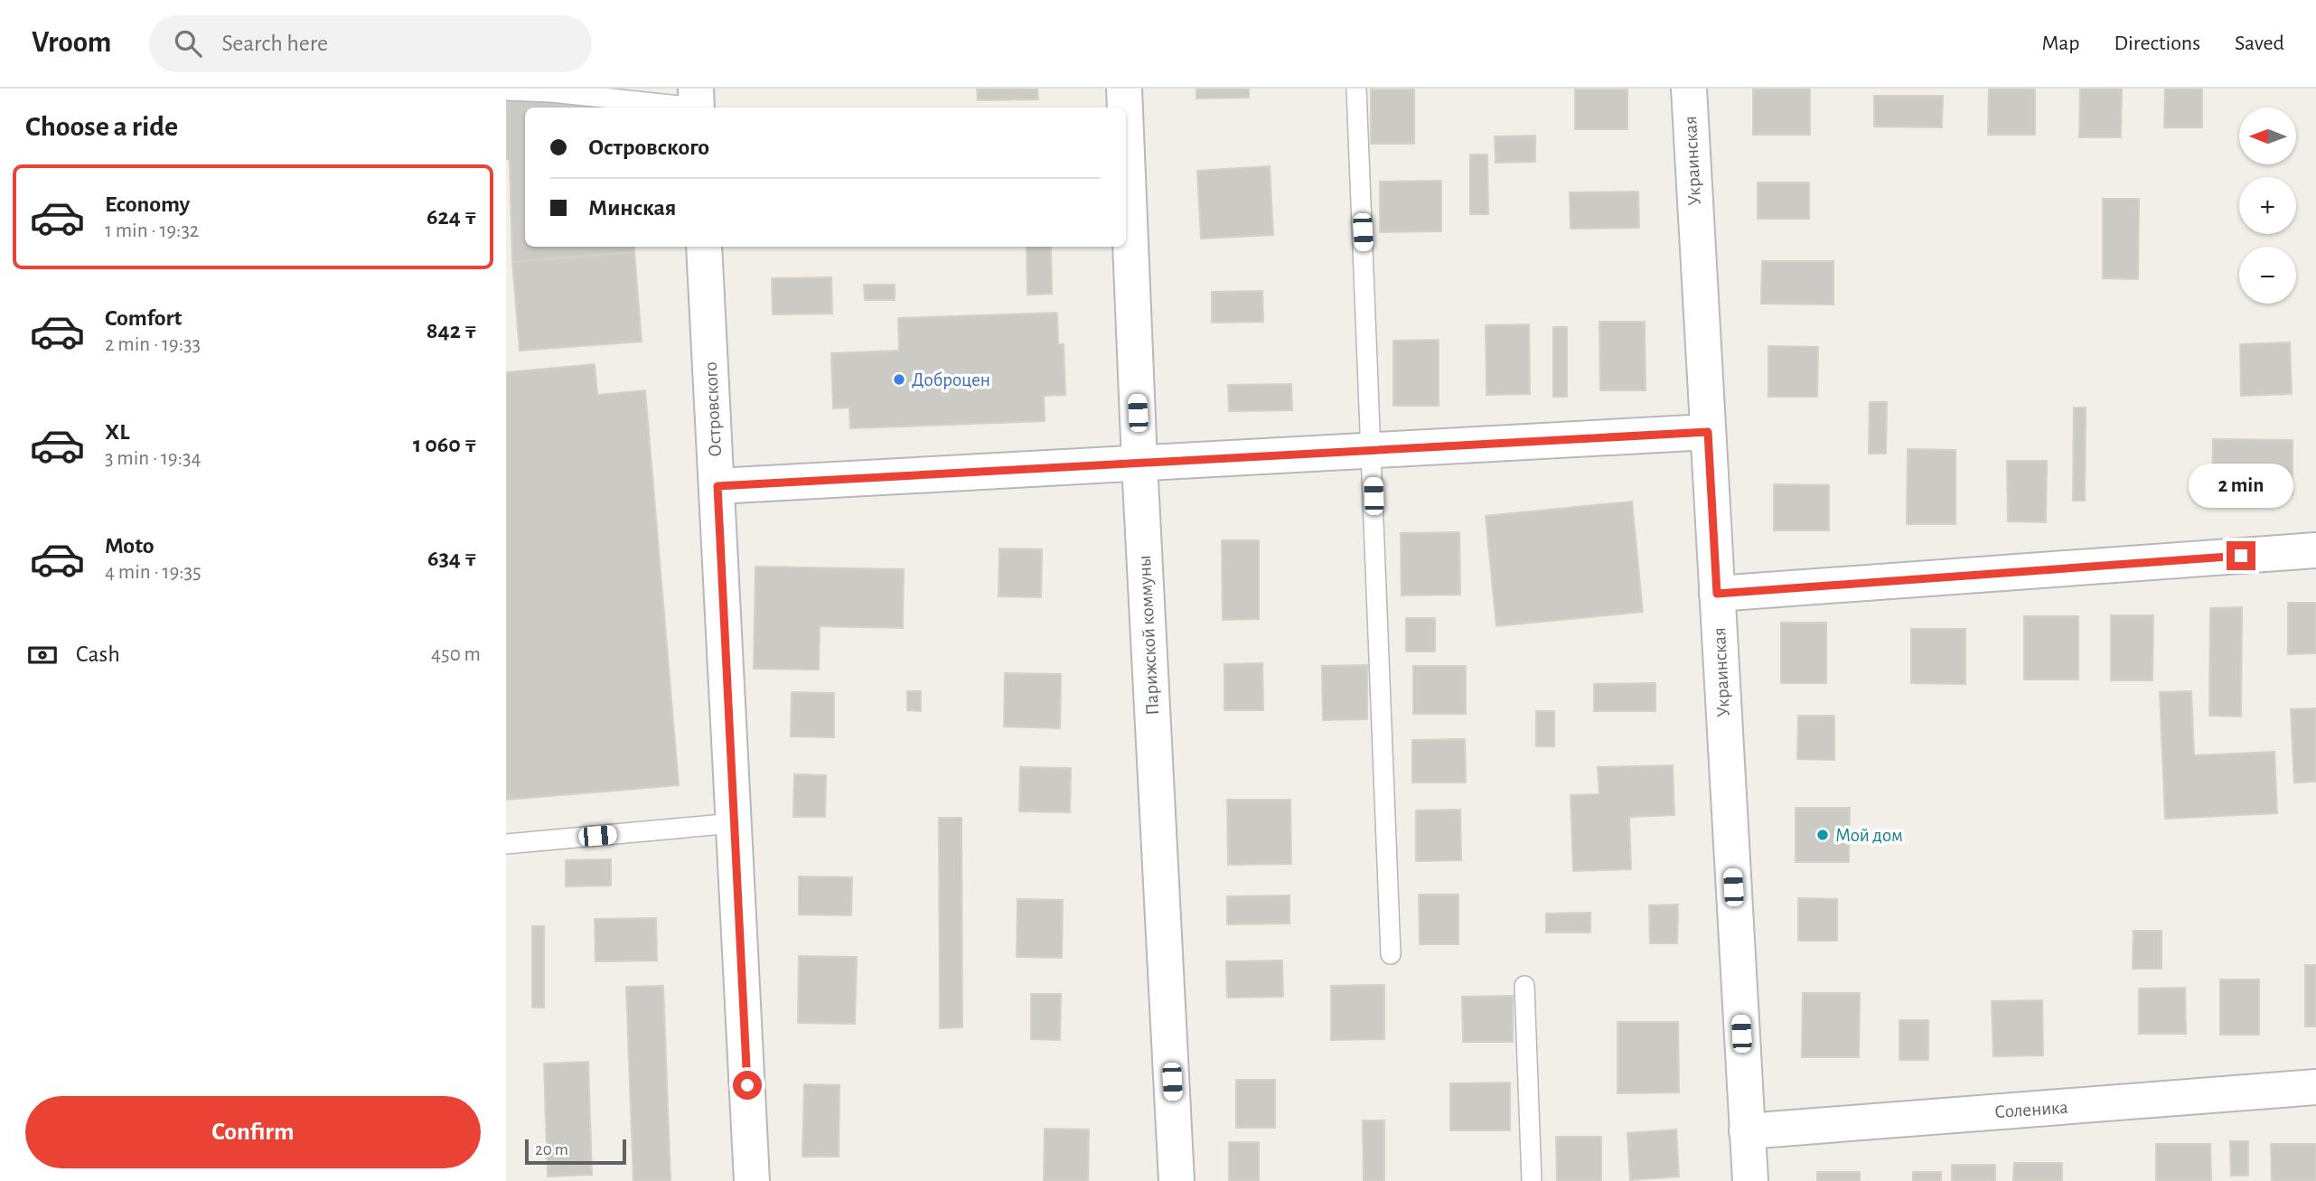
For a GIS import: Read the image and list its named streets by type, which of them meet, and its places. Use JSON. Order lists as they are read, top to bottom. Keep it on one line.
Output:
{"streets":{"street":["Украинская","Островского","Парижской коммуны","Соленика"]},"crossings":[["Украинская","Соленика"]],"places":["Доброцен","Мой дом"],"scale_bar":"20 m","north":"left","page":{"header":"Vroom","search":"Search here","nav":["Map","Directions","Saved"],"heading":"Choose a ride","map_buttons":["+","−"],"banner":["Островского","Минская"],"list":[{"name":"Economy","note":"1 min · 19:32","value":"624 ₸"},{"name":"Comfort","note":"2 min · 19:33","value":"842 ₸"},{"name":"XL","note":"3 min · 19:34","value":"1 060 ₸"},{"name":"Moto","note":"4 min · 19:35","value":"634 ₸"}],"bubble":"2 min","pay":["Cash","450 m"],"buttons":"Confirm","scale":"20 m"}}
